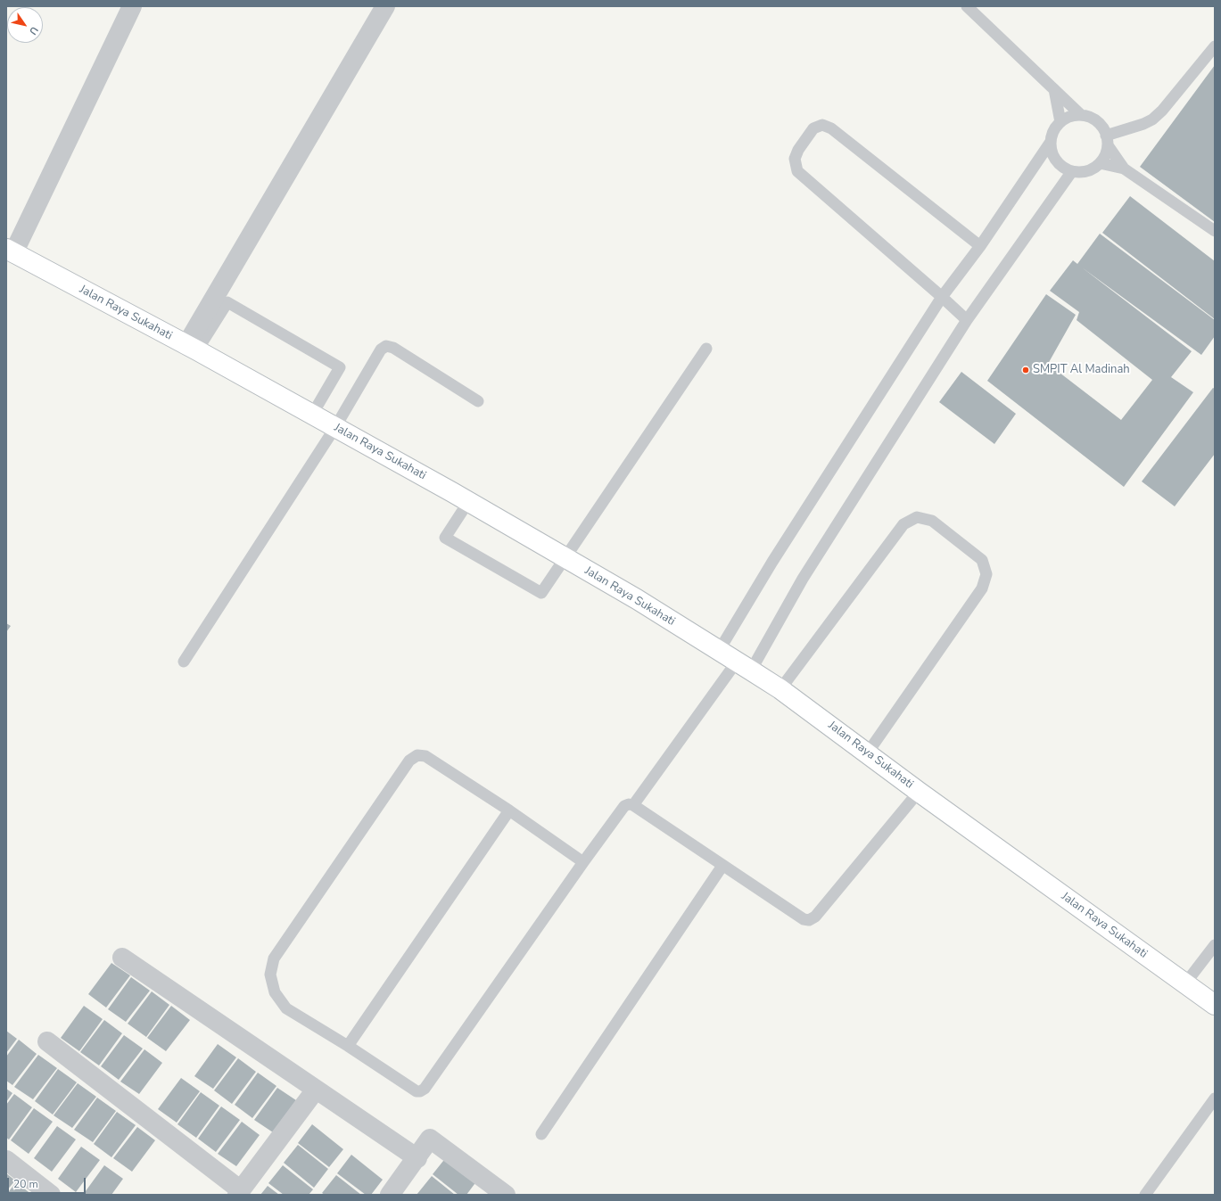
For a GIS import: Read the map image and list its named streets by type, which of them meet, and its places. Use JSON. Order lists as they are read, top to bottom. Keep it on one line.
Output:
{"streets":{"main road":["Jalan Raya Sukahati"]},"places":["SMPIT Al Madinah"],"scale_bar":"20 m","north":"bottom right"}
